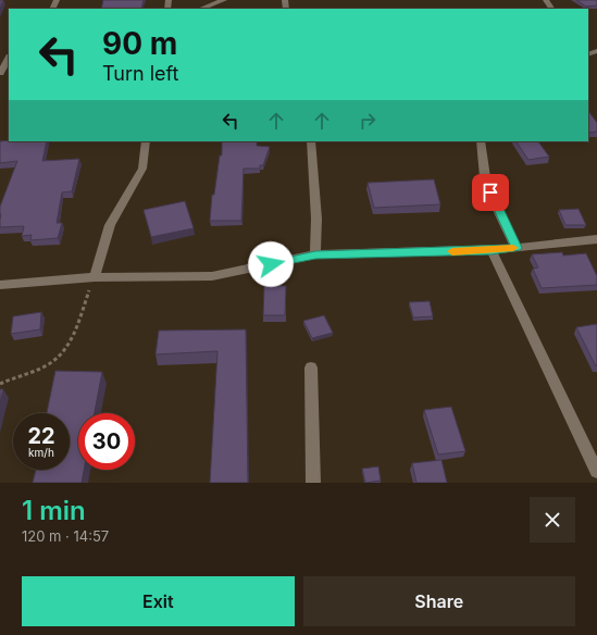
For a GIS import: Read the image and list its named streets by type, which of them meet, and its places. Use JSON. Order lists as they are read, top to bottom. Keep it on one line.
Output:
{"page":{"turn":["90 m","Turn left"],"speed":"22 km/h","limit":"30","heading":["1 min","120 m · 14:57"],"buttons":["Exit","Share"]}}
